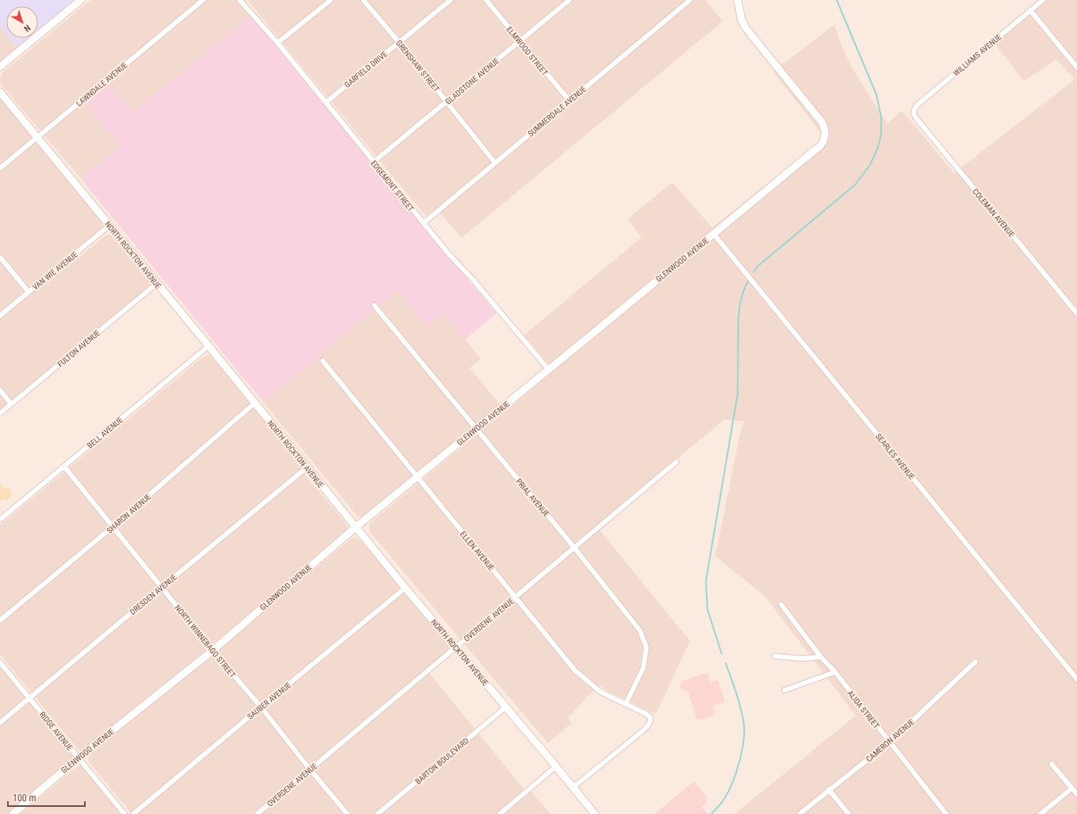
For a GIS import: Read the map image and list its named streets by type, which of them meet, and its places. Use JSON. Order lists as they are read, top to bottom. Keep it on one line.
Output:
{"streets":{"street":["ELMWOOD STREET","WILLIAMS AVENUE","GRENSHAW STREET","GARFIELD DRIVE","GLADSTONE AVENUE","LAWNDALE AVENUE","SUMMERDALE AVENUE","EDGEMONT STREET","COLEMAN AVENUE","NORTH ROCKTON AVENUE","GLENWOOD AVENUE","VAN WIE AVENUE","FULTON AVENUE","BELL AVENUE","SEARLES AVENUE","PRIAL AVENUE","SHARON AVENUE","ELLEN AVENUE","DRESDEN AVENUE","OVERDENE AVENUE","NORTH WINNEBAGO STREET","SAUBER AVENUE","ALIDA STREET","RIDGE AVENUE","CAMERON AVENUE","BARTON BOULEVARD"]},"crossings":[["ELMWOOD STREET","GLADSTONE AVENUE"],["ELMWOOD STREET","SUMMERDALE AVENUE"],["WILLIAMS AVENUE","COLEMAN AVENUE"],["GRENSHAW STREET","GARFIELD DRIVE"],["GRENSHAW STREET","GLADSTONE AVENUE"],["GRENSHAW STREET","SUMMERDALE AVENUE"],["GARFIELD DRIVE","EDGEMONT STREET"],["GLADSTONE AVENUE","EDGEMONT STREET"],["LAWNDALE AVENUE","NORTH ROCKTON AVENUE"],["SUMMERDALE AVENUE","EDGEMONT STREET"],["EDGEMONT STREET","GLENWOOD AVENUE"],["NORTH ROCKTON AVENUE","GLENWOOD AVENUE"],["NORTH ROCKTON AVENUE","VAN WIE AVENUE"],["NORTH ROCKTON AVENUE","FULTON AVENUE"],["NORTH ROCKTON AVENUE","BELL AVENUE"],["NORTH ROCKTON AVENUE","SHARON AVENUE"],["NORTH ROCKTON AVENUE","ELLEN AVENUE"],["NORTH ROCKTON AVENUE","DRESDEN AVENUE"],["NORTH ROCKTON AVENUE","OVERDENE AVENUE"],["NORTH ROCKTON AVENUE","SAUBER AVENUE"],["NORTH ROCKTON AVENUE","BARTON BOULEVARD"],["GLENWOOD AVENUE","SEARLES AVENUE"],["GLENWOOD AVENUE","PRIAL AVENUE"],["GLENWOOD AVENUE","ELLEN AVENUE"],["GLENWOOD AVENUE","NORTH WINNEBAGO STREET"],["GLENWOOD AVENUE","RIDGE AVENUE"],["BELL AVENUE","NORTH WINNEBAGO STREET"],["PRIAL AVENUE","ELLEN AVENUE"],["PRIAL AVENUE","OVERDENE AVENUE"],["SHARON AVENUE","NORTH WINNEBAGO STREET"],["ELLEN AVENUE","OVERDENE AVENUE"],["DRESDEN AVENUE","NORTH WINNEBAGO STREET"],["DRESDEN AVENUE","RIDGE AVENUE"],["OVERDENE AVENUE","NORTH WINNEBAGO STREET"],["NORTH WINNEBAGO STREET","SAUBER AVENUE"],["ALIDA STREET","CAMERON AVENUE"]],"scale_bar":"100 m","north":"bottom right"}
